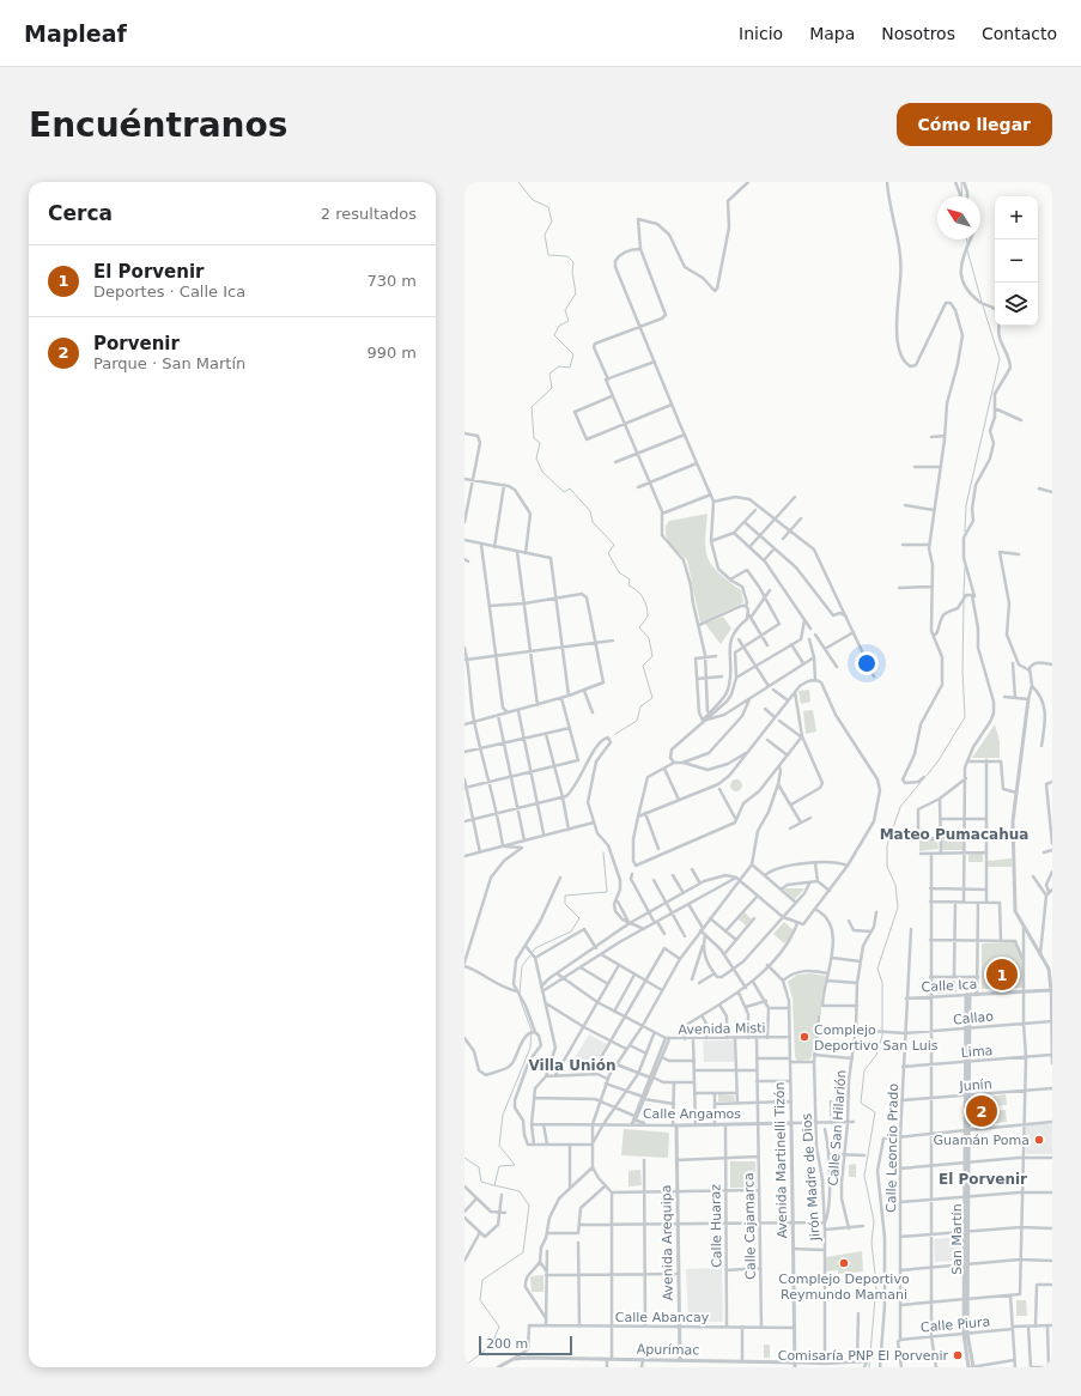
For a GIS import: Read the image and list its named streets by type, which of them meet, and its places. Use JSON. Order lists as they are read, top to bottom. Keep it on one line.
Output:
{"streets":{"street":["Calle Ica","Callao","Avenida Misti","Lima","Junín","Calle Angamos","Calle San Hilarión","Calle Leoncio Prado","Avenida Martinelli Tizón","Jirón Madre de Dios","Calle Huaraz","Calle Cajamarca","San Martín","Avenida Arequipa","Calle Abancay","Calle Piura","Apurímac"]},"crossings":[["Calle Ica","Calle Leoncio Prado"],["Calle Ica","San Martín"],["Callao","Calle San Hilarión"],["Callao","Calle Leoncio Prado"],["Callao","Jirón Madre de Dios"],["Callao","San Martín"],["Avenida Misti","Avenida Martinelli Tizón"],["Avenida Misti","Calle Cajamarca"],["Lima","Calle Leoncio Prado"],["Lima","San Martín"],["Junín","Calle Leoncio Prado"],["Junín","San Martín"],["Calle Angamos","Calle San Hilarión"],["Calle Angamos","Avenida Martinelli Tizón"],["Calle Angamos","Jirón Madre de Dios"],["Calle Angamos","Calle Huaraz"],["Calle Angamos","Calle Cajamarca"],["Calle Angamos","Avenida Arequipa"],["Calle Leoncio Prado","Calle Piura"],["Avenida Martinelli Tizón","Calle Abancay"],["Avenida Martinelli Tizón","Apurímac"],["Jirón Madre de Dios","Apurímac"],["Calle Huaraz","Calle Abancay"],["Calle Cajamarca","Calle Abancay"],["San Martín","Calle Piura"],["Avenida Arequipa","Calle Abancay"],["Avenida Arequipa","Apurímac"]],"districts":["Mateo Pumacahua","Villa Unión","El Porvenir"],"places":["Complejo Deportivo San Luis","Guamán Poma","Complejo Deportivo Reymundo Mamani","Comisaría PNP El Porvenir"],"scale_bar":"200 m","north":"top left","page":{"header":"Mapleaf","nav":["Inicio","Mapa","Nosotros","Contacto"],"buttons":"Cómo llegar","title":"Encuéntranos","heading":["Cerca","2 resultados"],"map_buttons":["+","−"],"list":[{"mark":"1","name":"El Porvenir","note":"Deportes · Calle Ica","value":"730 m"},{"mark":"2","name":"Porvenir","note":"Parque · San Martín","value":"990 m"}],"pins":["1","2"],"scale":"200 m"}}
